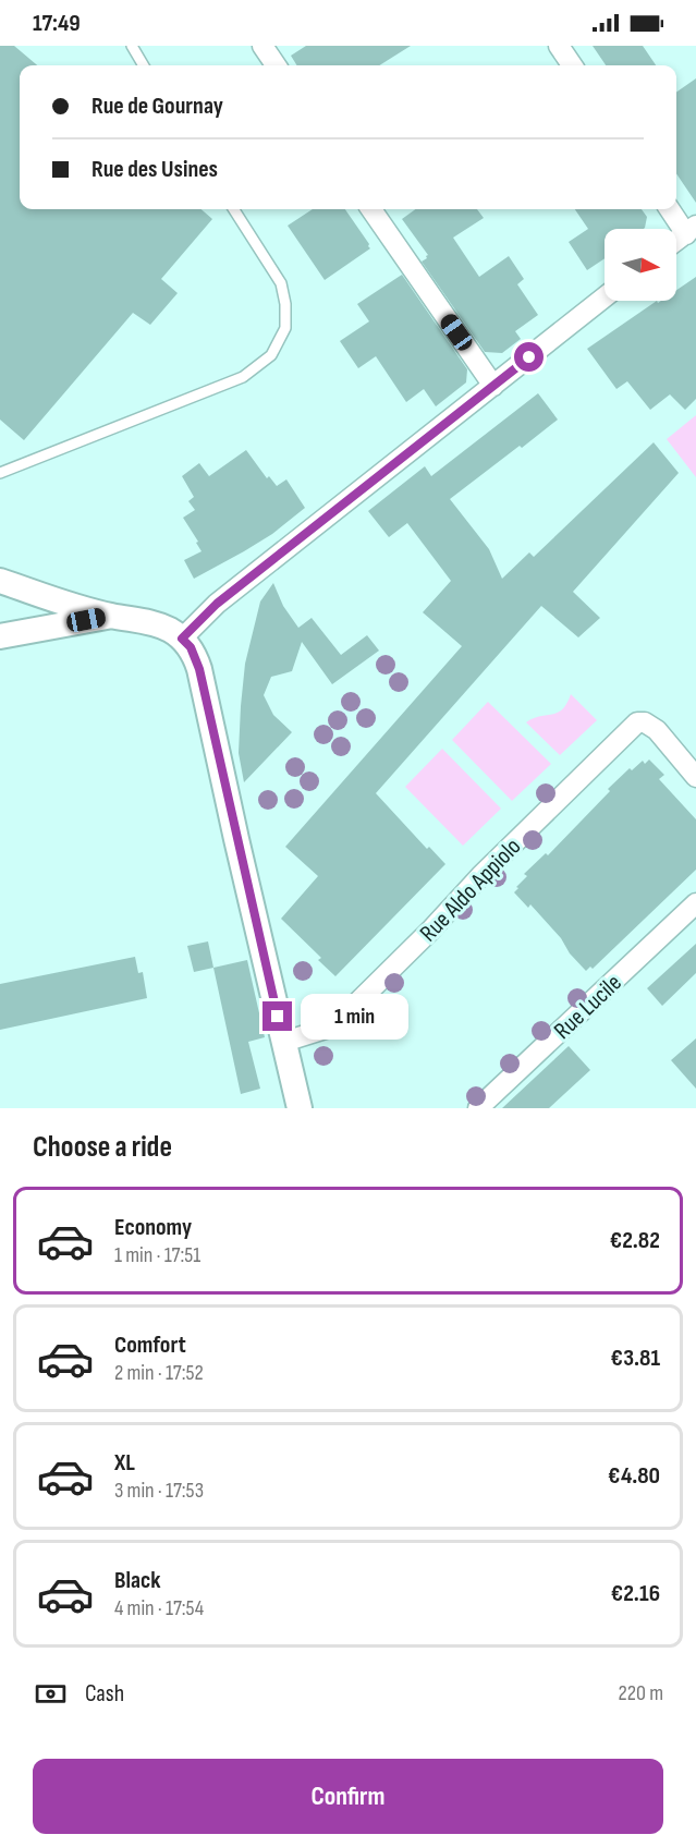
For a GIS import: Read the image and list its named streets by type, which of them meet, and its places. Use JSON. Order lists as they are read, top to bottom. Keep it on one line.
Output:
{"streets":{"street":["Rue Aldo Appiolo","Rue Lucile"]},"north":"right","page":{"status":"17:49","banner":["Rue de Gournay","Rue des Usines"],"bubble":"1 min","heading":"Choose a ride","list":[{"name":"Economy","note":"1 min · 17:51","value":"€2.82"},{"name":"Comfort","note":"2 min · 17:52","value":"€3.81"},{"name":"XL","note":"3 min · 17:53","value":"€4.80"},{"name":"Black","note":"4 min · 17:54","value":"€2.16"}],"pay":["Cash","220 m"],"buttons":"Confirm"}}
